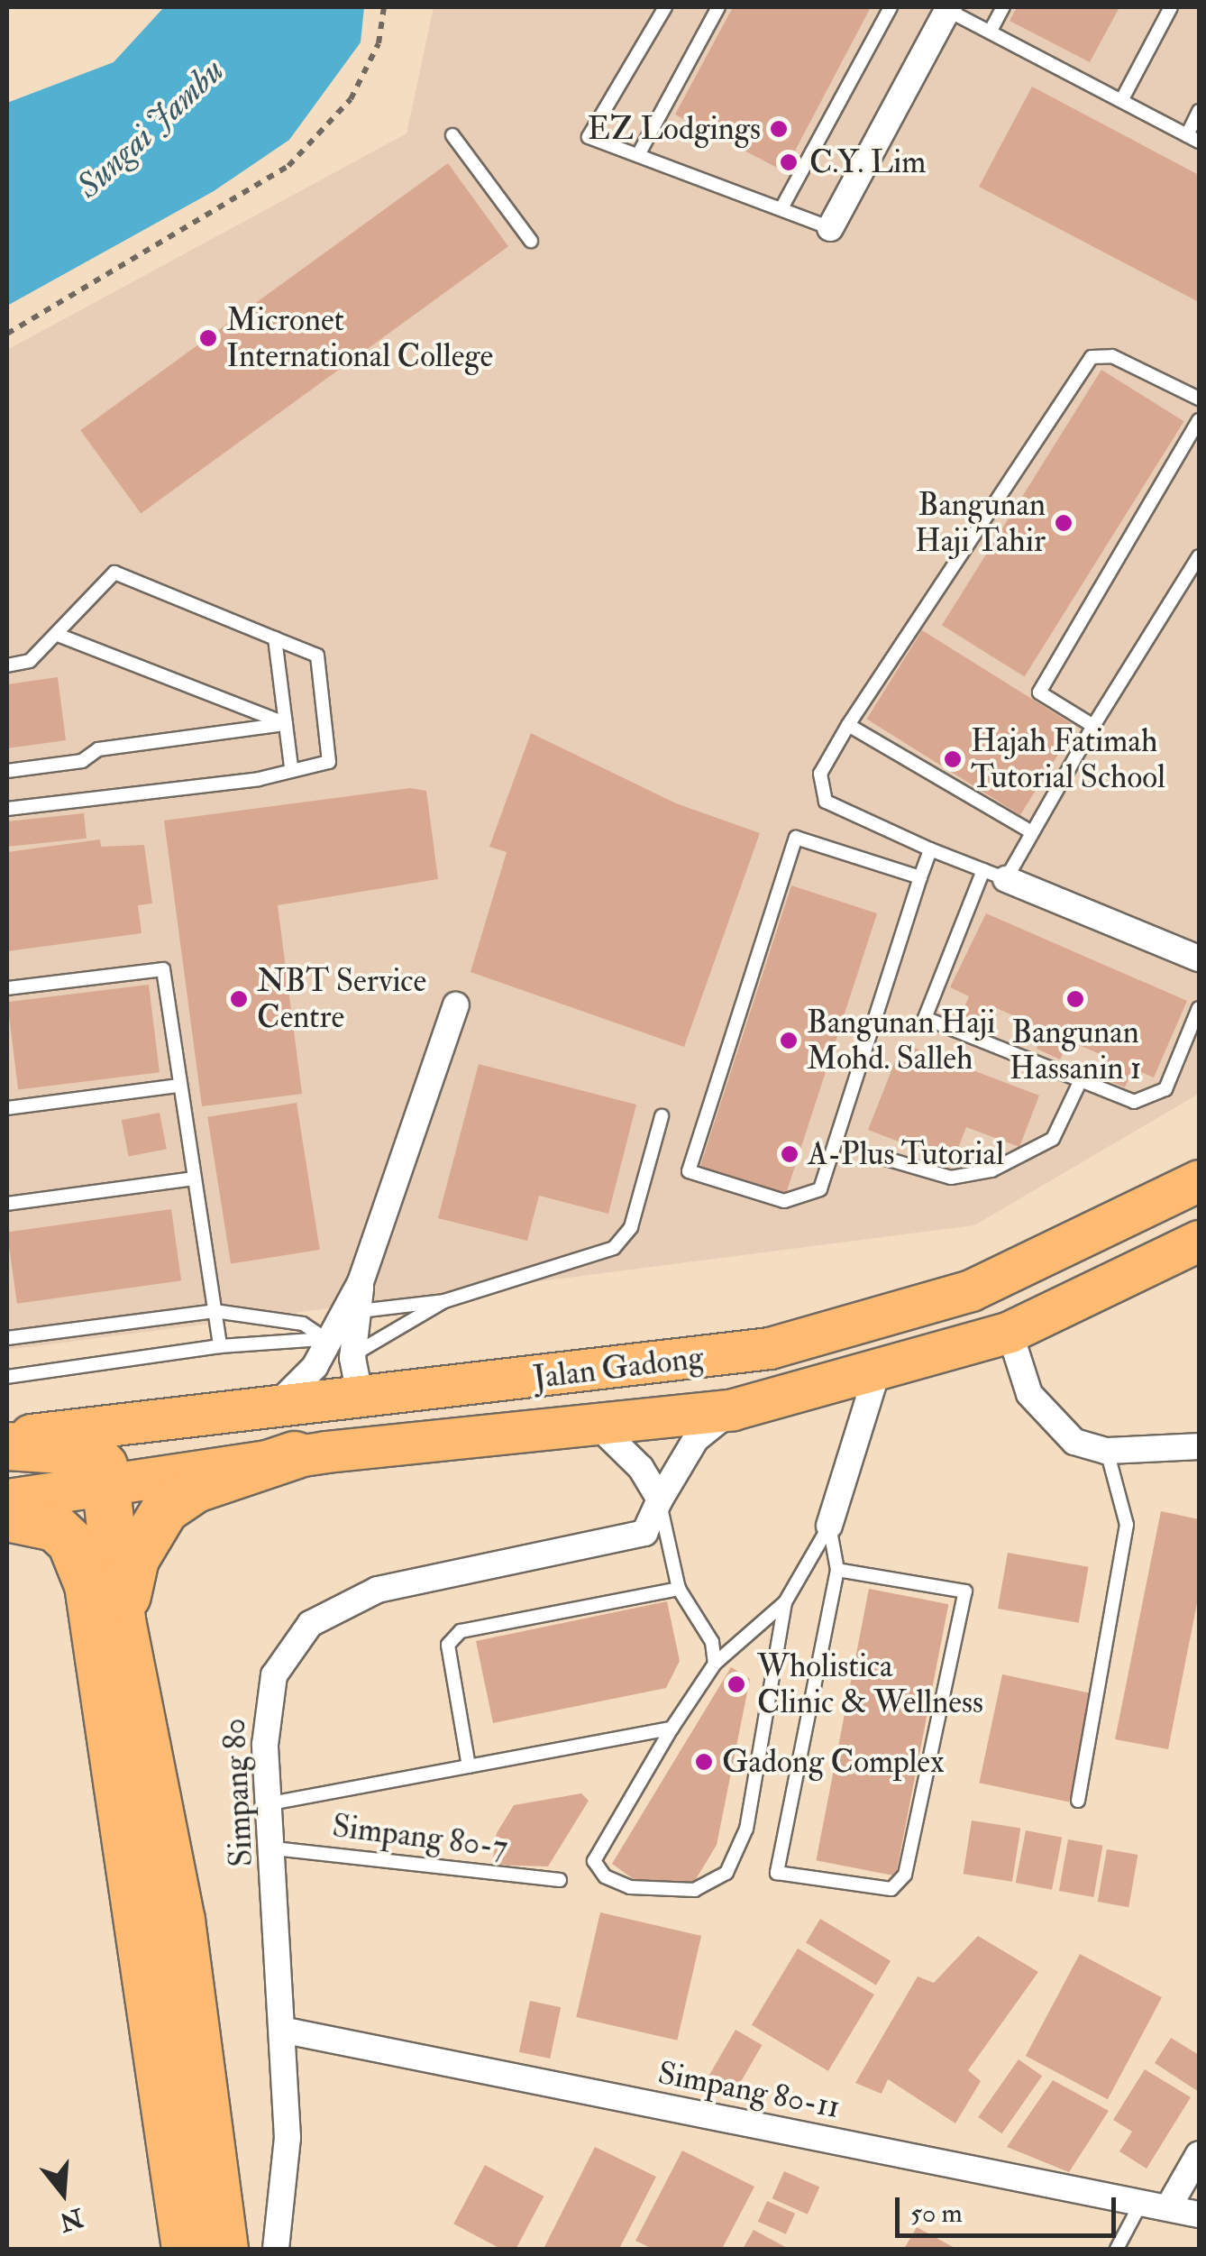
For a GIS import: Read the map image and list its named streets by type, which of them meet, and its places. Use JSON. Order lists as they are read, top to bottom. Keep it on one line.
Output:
{"streets":{"main road":["Jalan Gadong"],"street":["Simpang 80","Simpang 80-11"],"lane":["Simpang 80-7"]},"crossings":[["Jalan Gadong","Simpang 80"],["Simpang 80","Simpang 80-7"],["Simpang 80","Simpang 80-11"]],"water":["Sungai Jambu"],"places":["EZ Lodgings","C.Y. Lim","Micronet International College","Bangunan Haji Tahir","Hajah Fatimah Tutorial School","NBT Service Centre","Bangunan Hassanin 1","Bangunan Haji Mohd. Salleh","A-Plus Tutorial","Wholistica Clinic & Wellness","Gadong Complex"],"scale_bar":"50 m","north":"bottom"}
